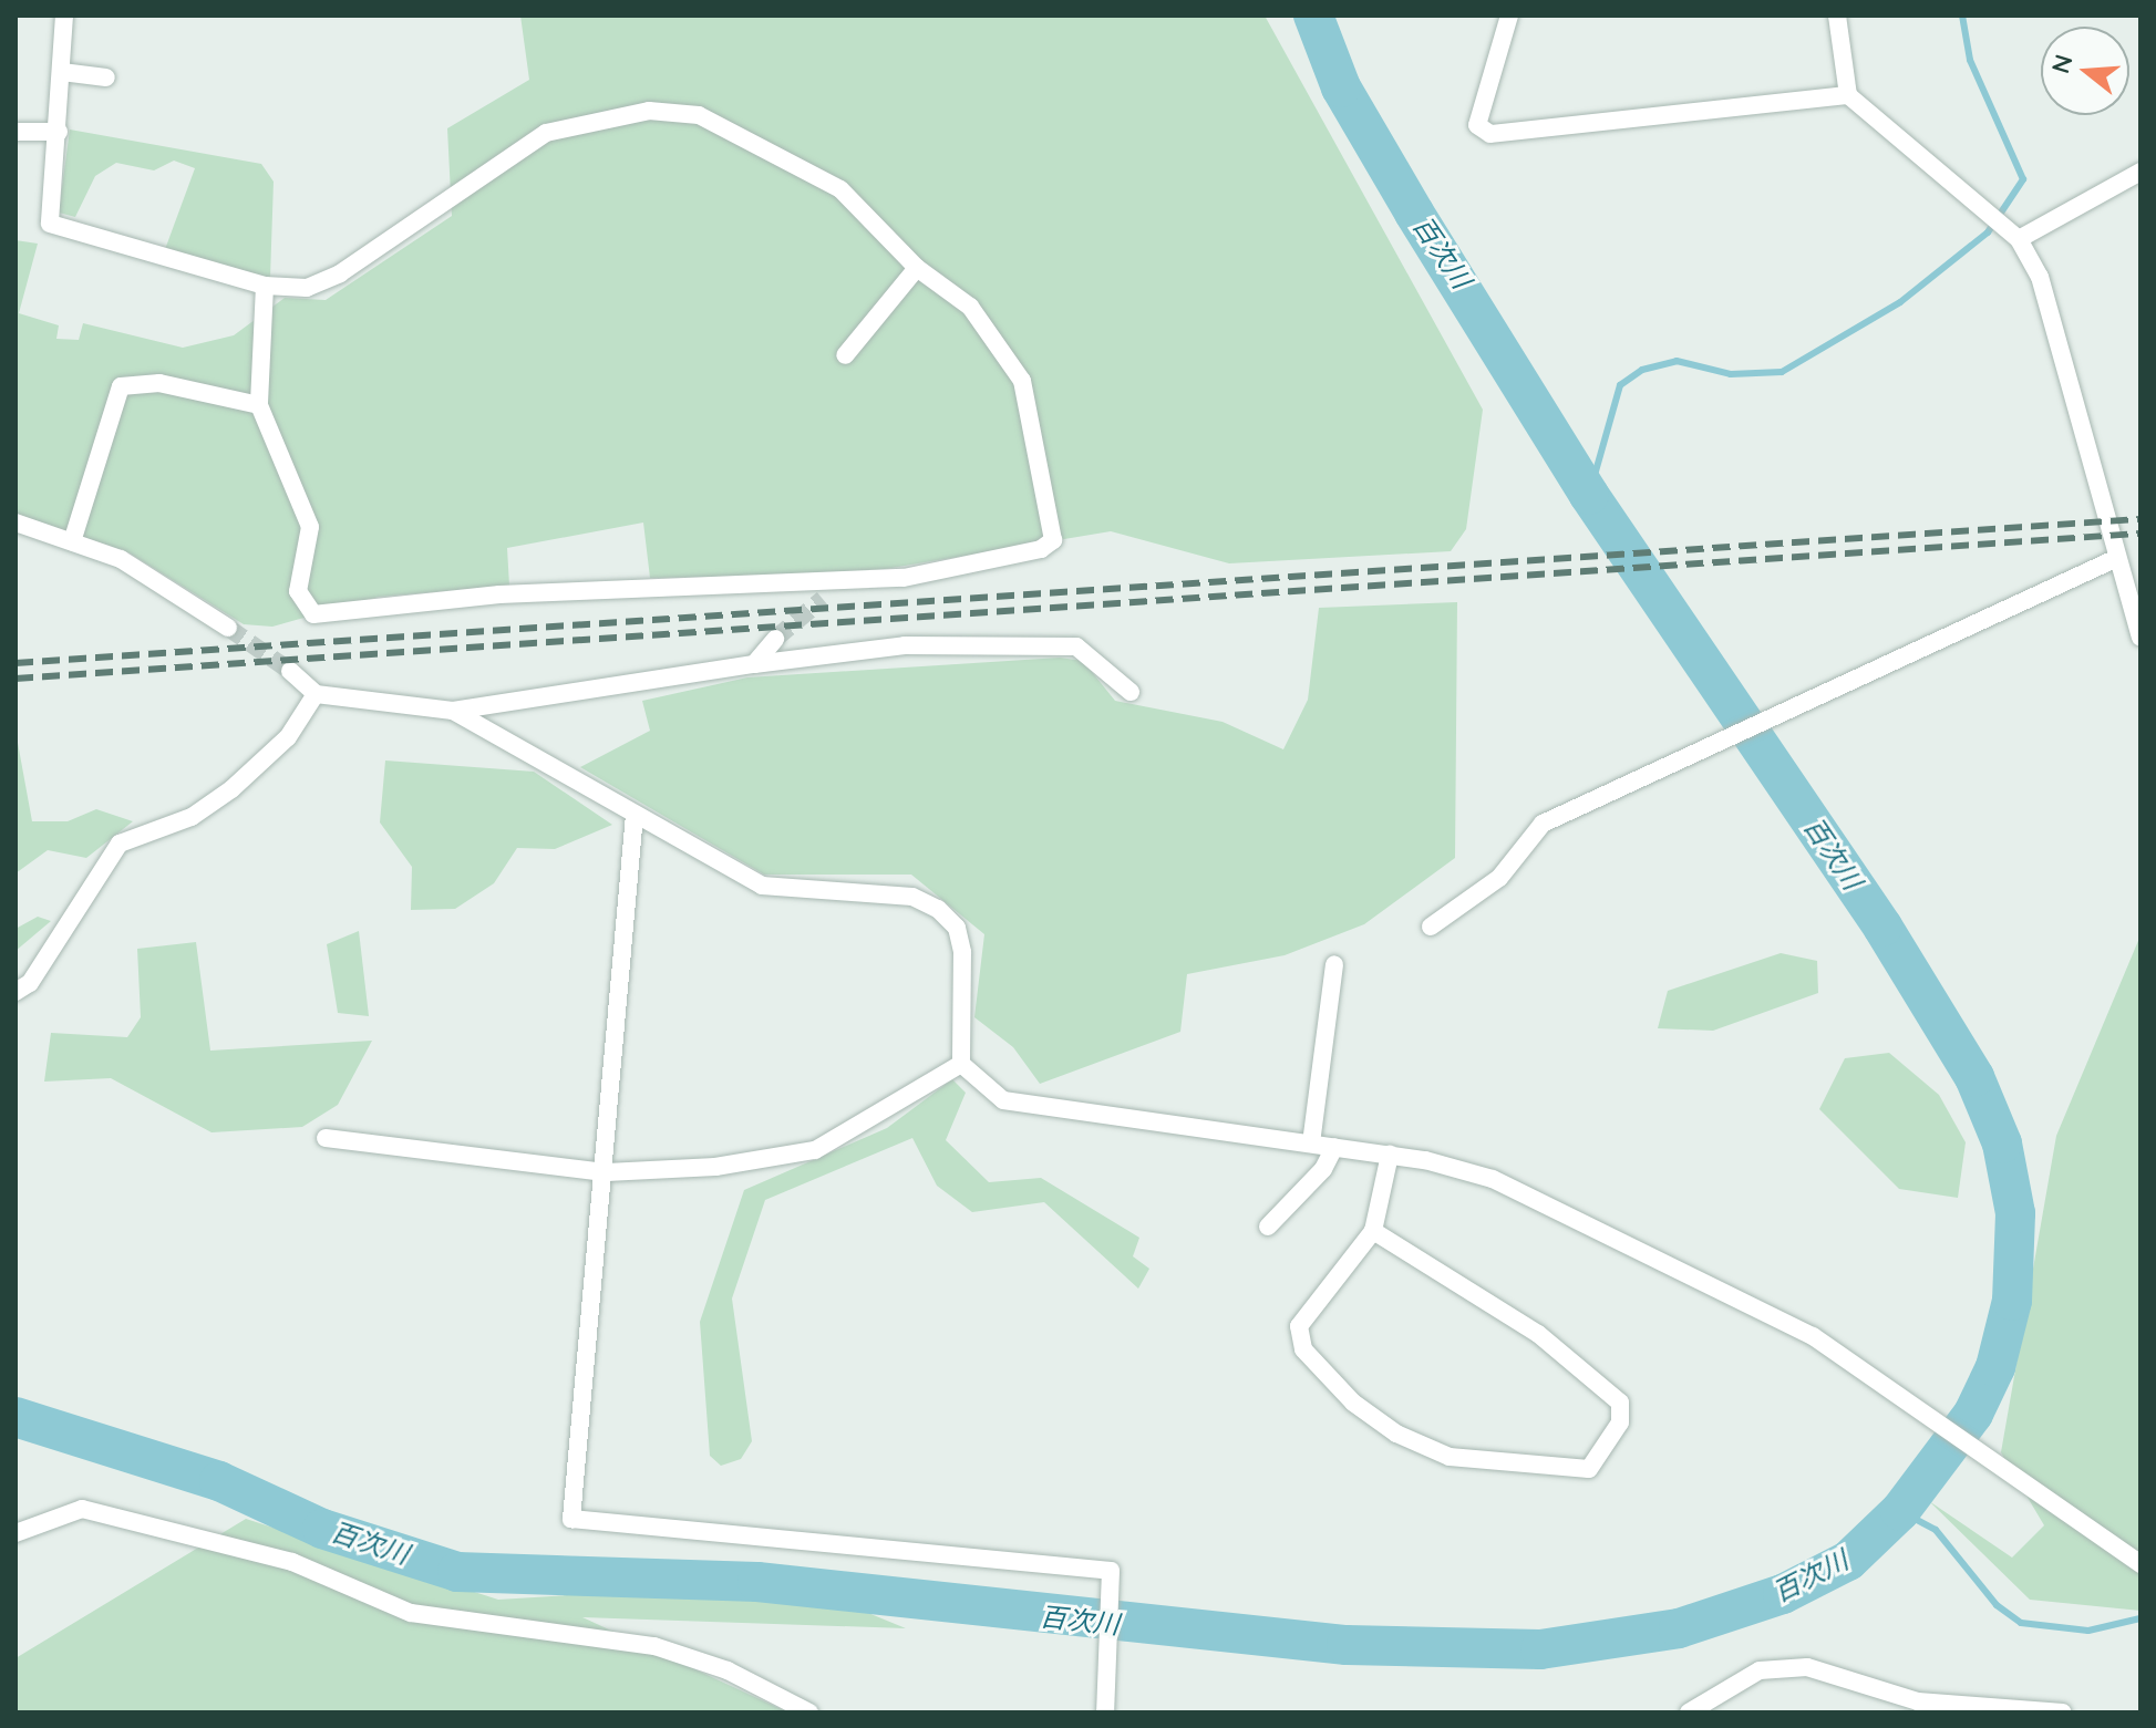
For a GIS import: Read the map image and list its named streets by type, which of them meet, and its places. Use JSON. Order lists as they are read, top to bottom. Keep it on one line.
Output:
{"water":["百次川"],"north":"left"}
